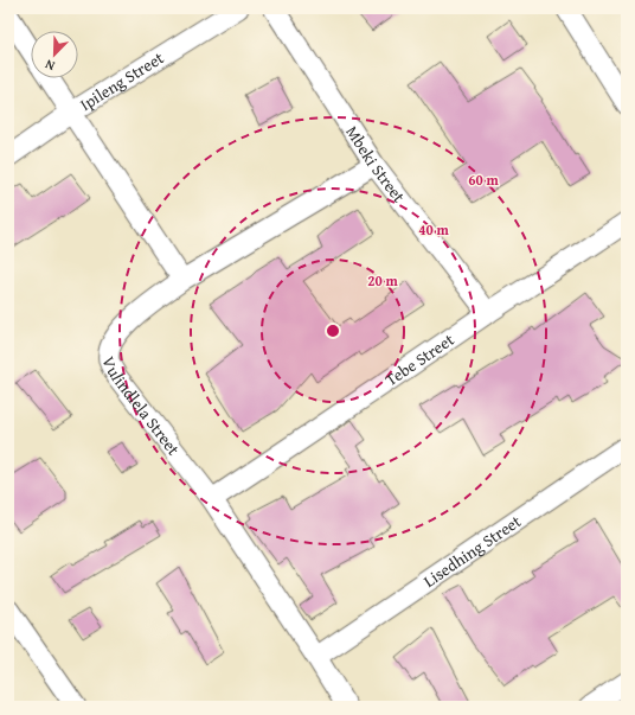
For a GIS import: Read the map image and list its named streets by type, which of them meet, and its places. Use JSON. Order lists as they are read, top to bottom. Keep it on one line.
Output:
{"streets":{"street":["Ipileng Street","Mbeki Street","Tebe Street","Vulindlela Street","Lisedhing Street"]},"crossings":[["Mbeki Street","Tebe Street"],["Mbeki Street","Vulindlela Street"],["Tebe Street","Vulindlela Street"],["Vulindlela Street","Lisedhing Street"]],"north":"bottom left","rings":["60 m","40 m","20 m"]}
